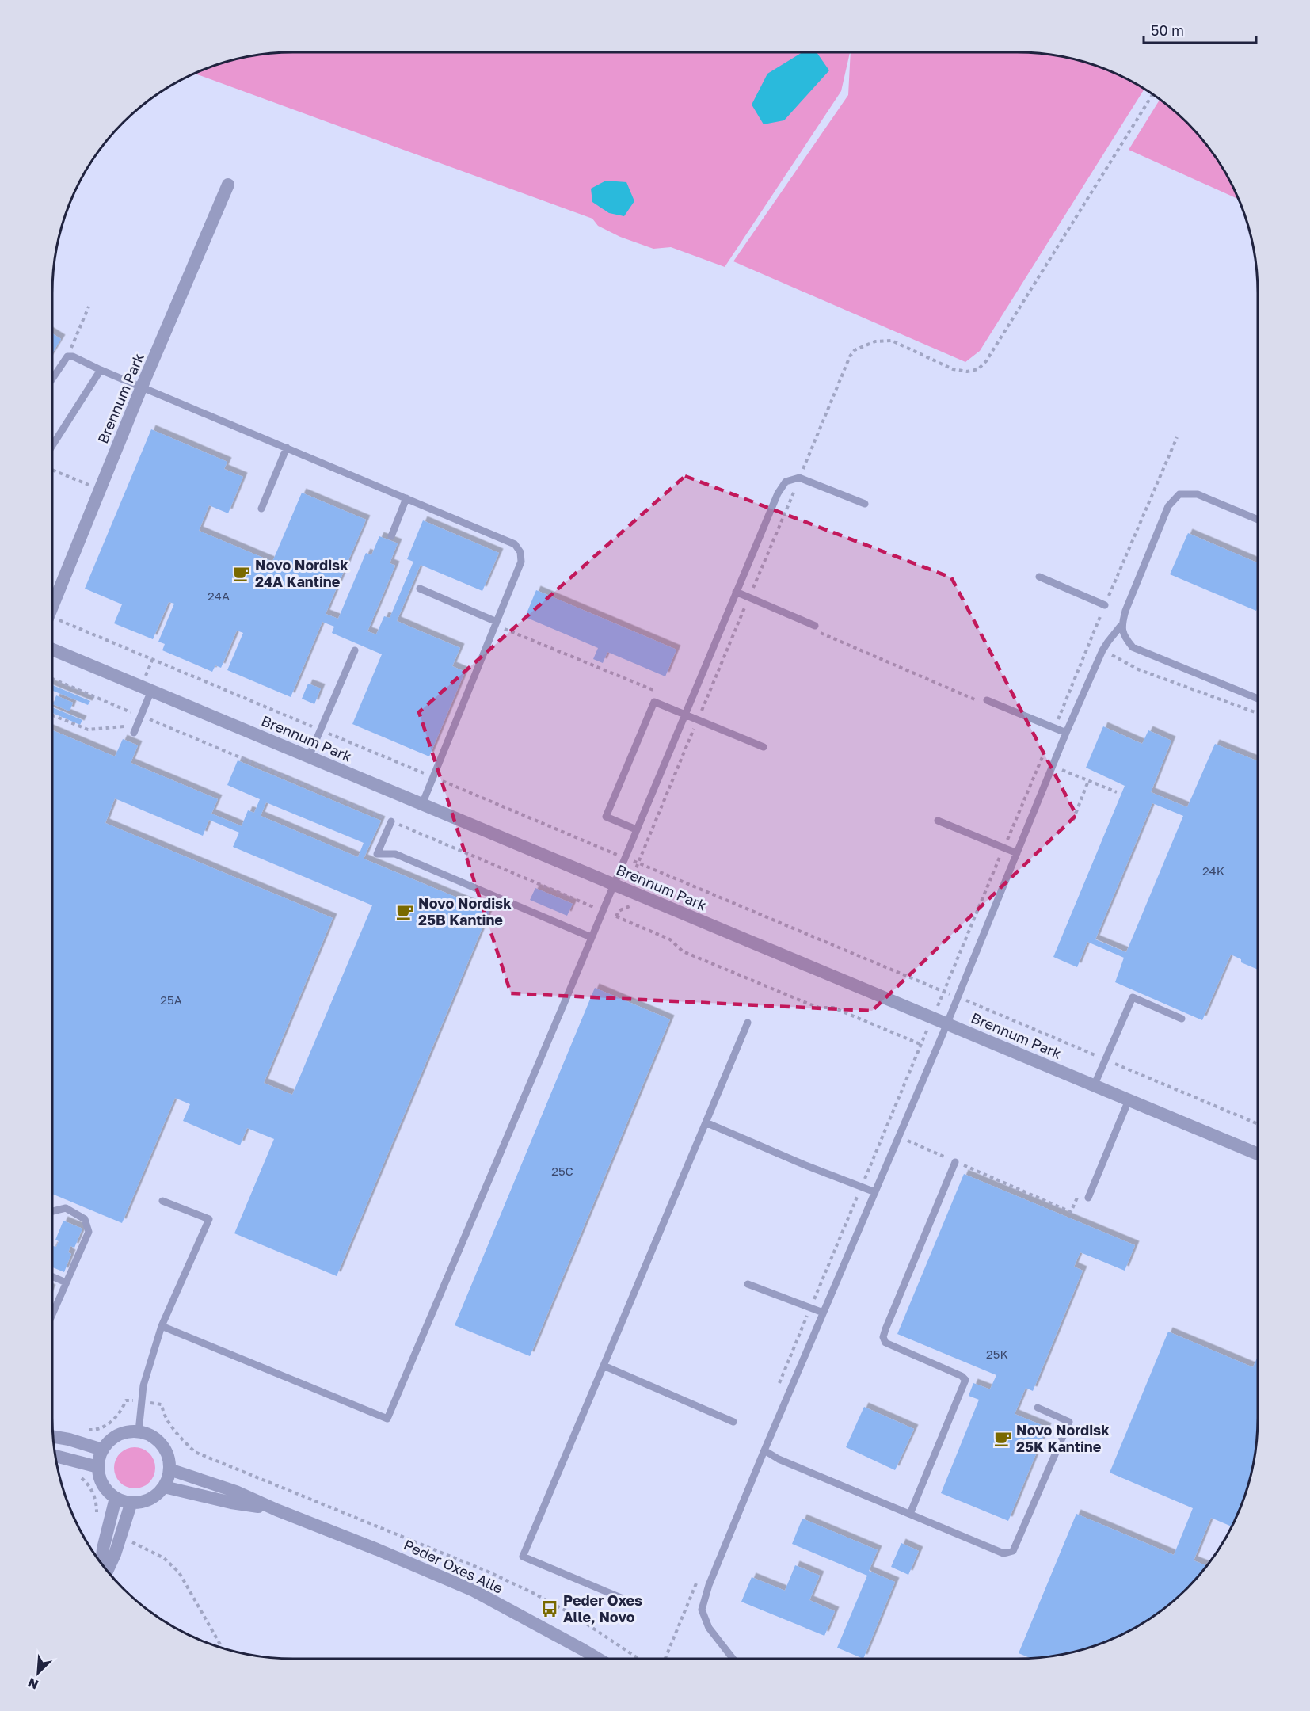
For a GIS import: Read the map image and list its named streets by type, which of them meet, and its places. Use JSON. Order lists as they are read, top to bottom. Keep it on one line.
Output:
{"streets":{"street":["Brennum Park","Peder Oxes Alle"]},"places":{"cafe":["Novo Nordisk 24A Kantine","Novo Nordisk 25B Kantine","Novo Nordisk 25K Kantine"],"bus stop":["Peder Oxes Alle, Novo"]},"house_numbers":["24A","24K","25A","25C","25K"],"scale_bar":"50 m","north":"bottom left"}
